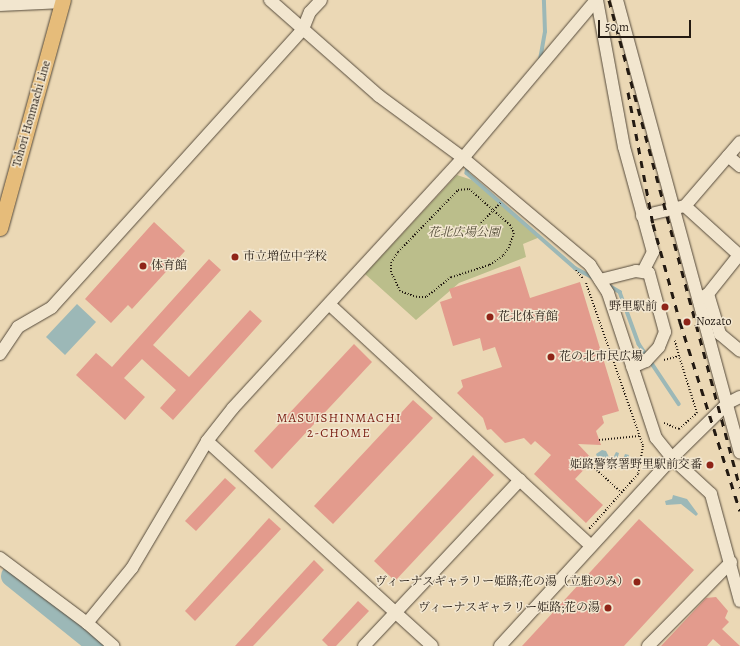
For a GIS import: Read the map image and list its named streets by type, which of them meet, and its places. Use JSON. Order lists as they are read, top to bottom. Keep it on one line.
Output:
{"streets":{"main road":["Tohori Honmachi Line"]},"districts":["MASUISHINMACHI 2-CHOME"],"parks":["花北広場公園"],"places":["市立増位中学校","体育館","野里駅前","花北体育館","Nozato","花の北市民広場","姫路警察署野里駅前交番","ヴィーナスギャラリー姫路;花の湯（立駐のみ）","ヴィーナスギャラリー姫路;花の湯"],"scale_bar":"50 m"}
